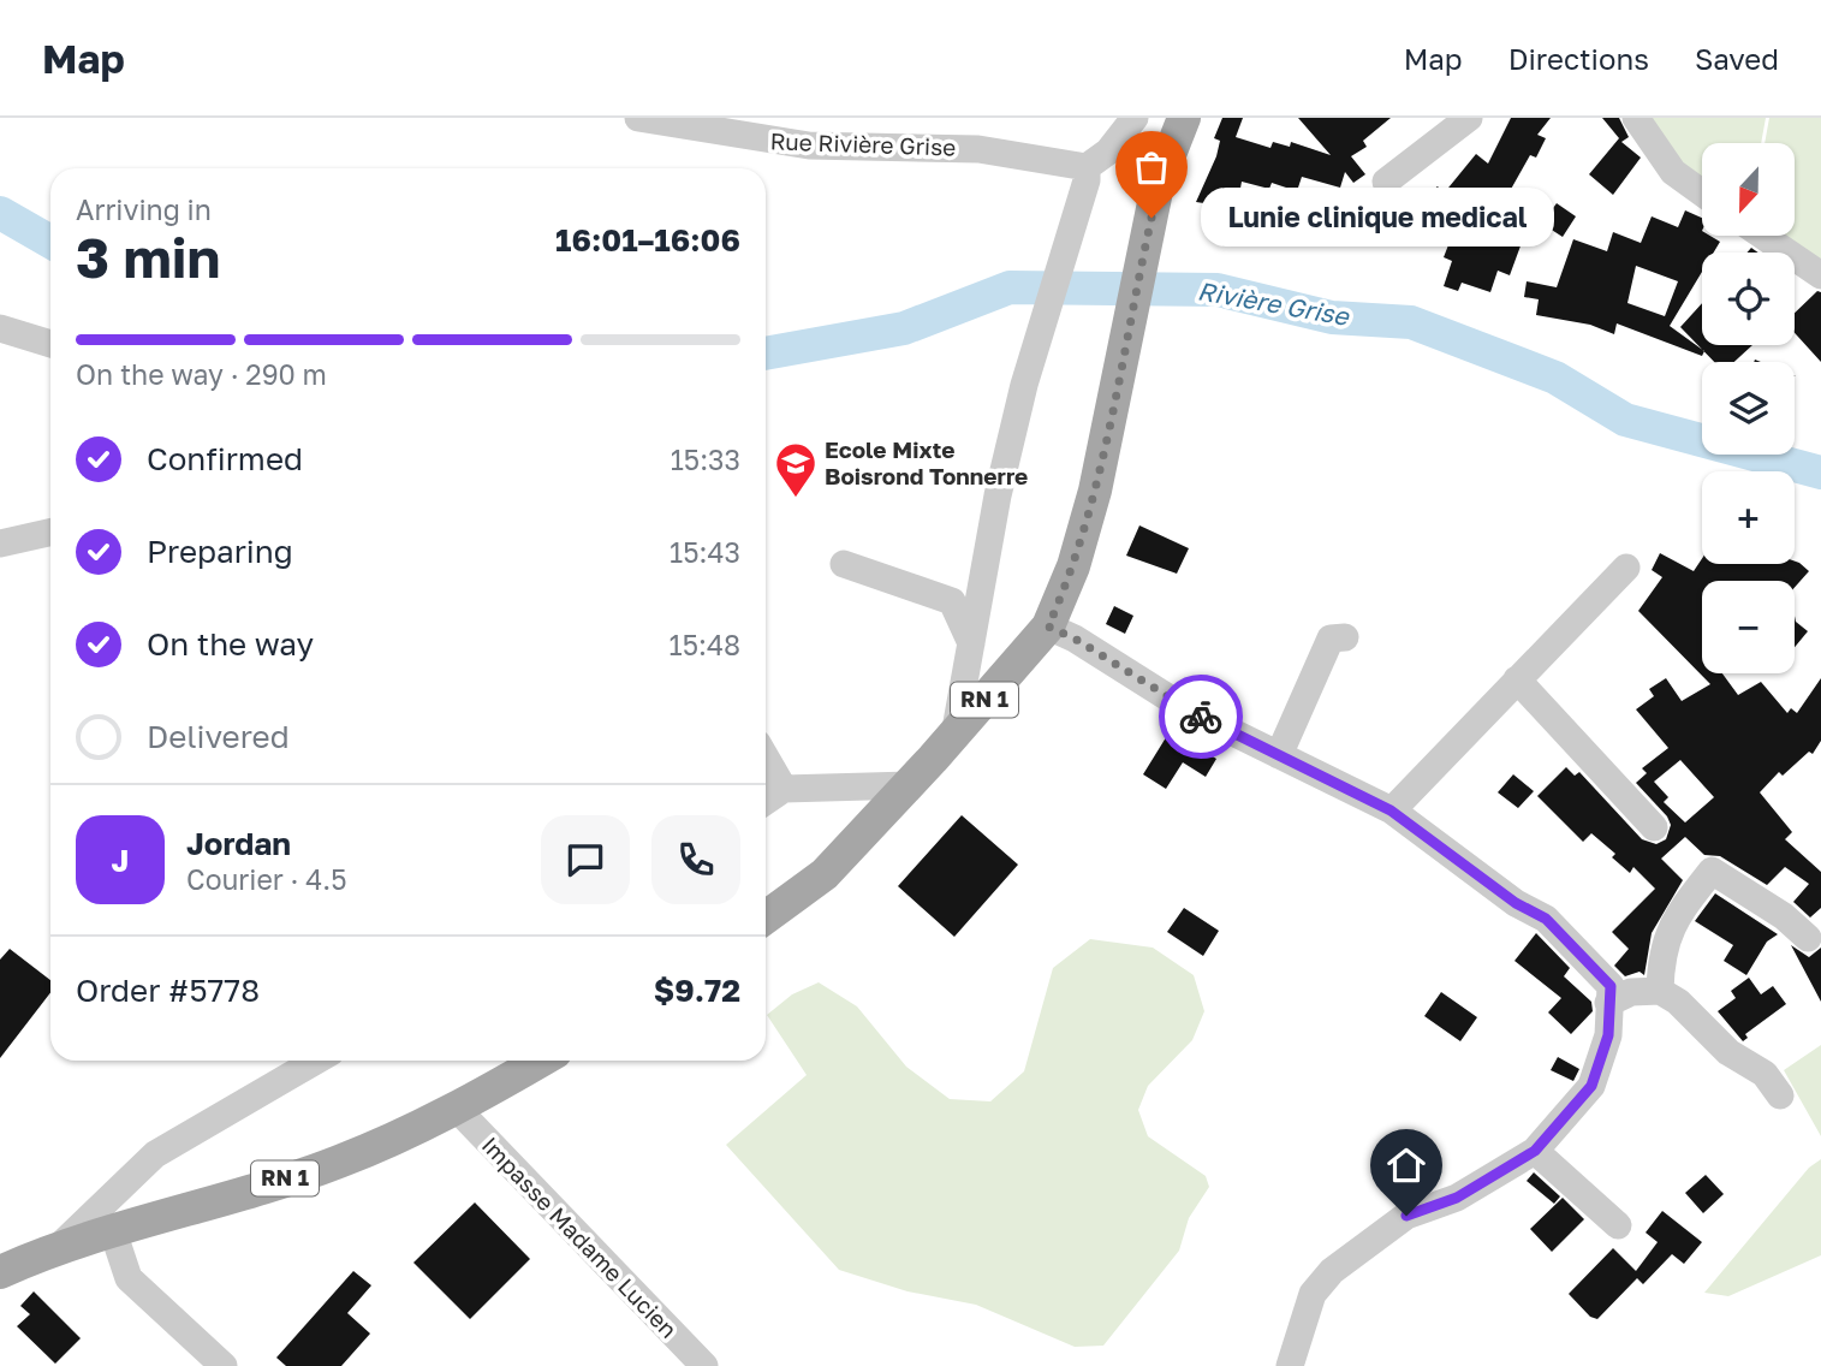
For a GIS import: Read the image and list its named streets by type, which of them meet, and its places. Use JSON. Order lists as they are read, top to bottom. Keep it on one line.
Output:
{"streets":{"main road":["RN 1"],"street":["Rue Rivière Grise","Impasse Madame Lucien"]},"crossings":[["RN 1","Impasse Madame Lucien"]],"water":["Rivière Grise"],"places":{"other":["Lunie clinique medical"],"school or university":["Ecole Mixte Boisrond Tonnerre"]},"north":"bottom","page":{"header":"Map","nav":["Map","Directions","Saved"],"map_buttons":["+","−"],"heading":["3 min","Arriving in","16:01–16:06"],"panel":["Jordan","Courier · 4.5","Order #5778","$9.72"],"bubble":"Lunie clinique medical","bar":"On the way · 290 m","list":[["Confirmed","15:33"],["Preparing","15:43"],["On the way","15:48"],"Delivered"],"round":"J"}}
